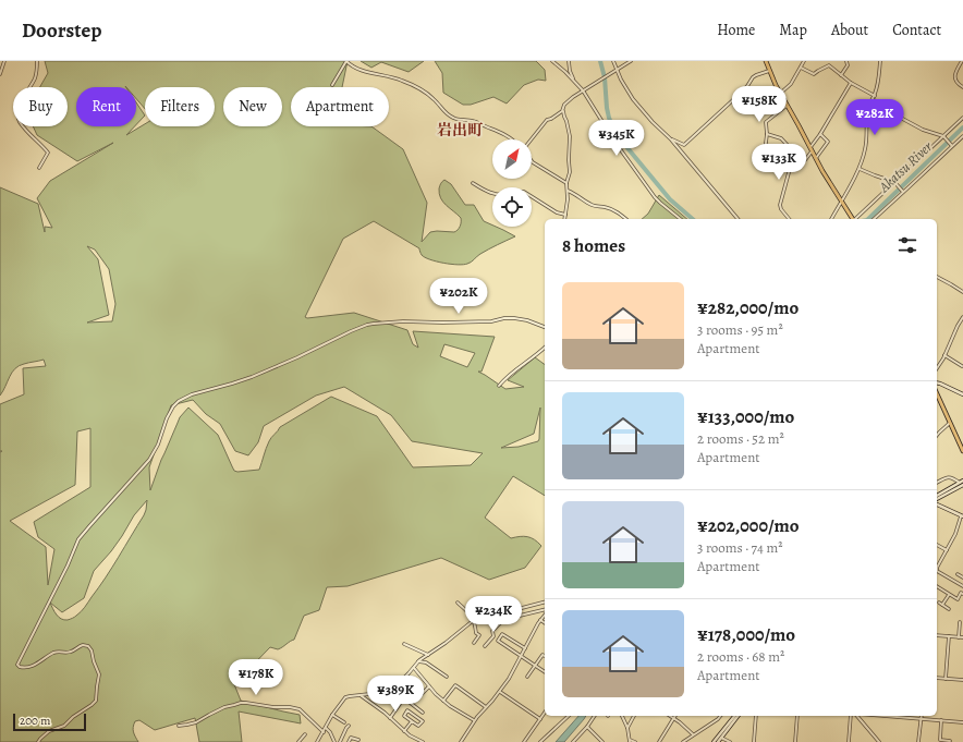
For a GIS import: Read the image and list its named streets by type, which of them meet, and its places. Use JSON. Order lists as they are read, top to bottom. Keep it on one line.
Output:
{"districts":["岩出町"],"water":["Akatsu River"],"scale_bar":"200 m","north":"top right","page":{"header":"Doorstep","nav":["Home","Map","About","Contact"],"price":["¥158K","¥282K","¥345K","¥133K","¥202K","¥234K","¥178K","¥389K"],"chip":["Buy","Rent","Filters","New","Apartment"],"heading":"8 homes","list":[{"name":"¥282,000/mo","note":"3 rooms · 95 m² · Apartment"},{"name":"¥133,000/mo","note":"2 rooms · 52 m² · Apartment"},{"name":"¥202,000/mo","note":"3 rooms · 74 m² · Apartment"},{"name":"¥178,000/mo","note":"2 rooms · 68 m² · Apartment"}],"scale":"200 m"}}
